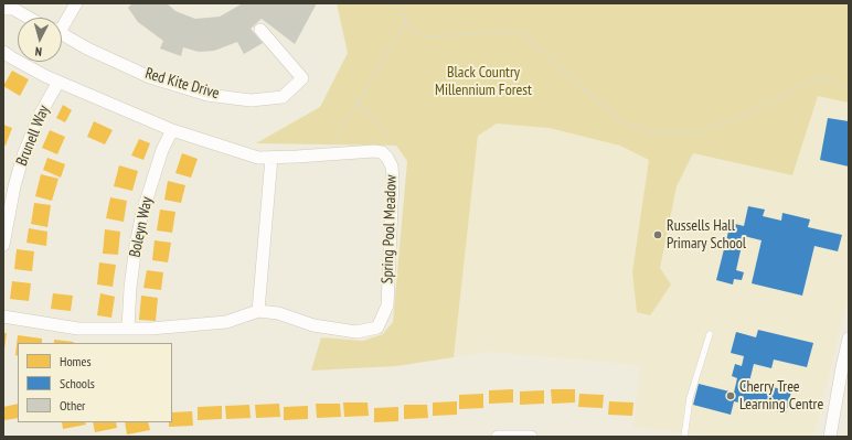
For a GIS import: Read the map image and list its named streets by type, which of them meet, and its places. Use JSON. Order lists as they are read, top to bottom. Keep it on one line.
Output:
{"streets":{"street":["Red Kite Drive","Brunell Way","Boleyn Way","Spring Pool Meadow"]},"crossings":[["Brunell Way","Spring Pool Meadow"],["Boleyn Way","Spring Pool Meadow"]],"parks":["Black Country Millennium Forest"],"places":["Russells Hall Primary School","Cherry Tree Learning Centre"],"legend":["Homes","Schools","Other"],"north":"bottom"}
